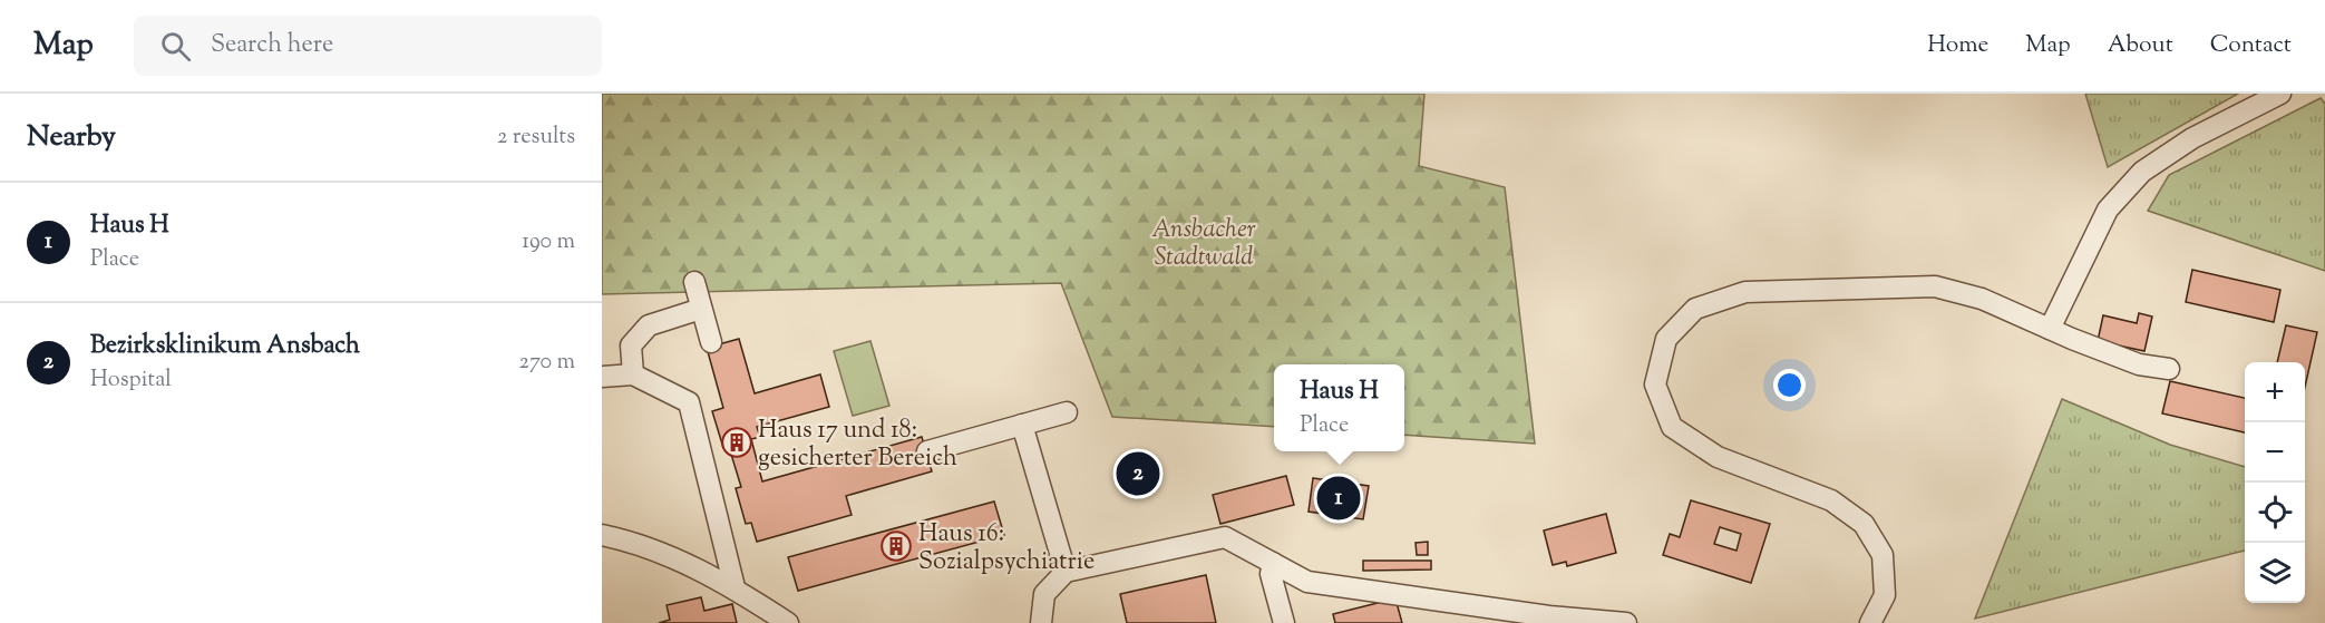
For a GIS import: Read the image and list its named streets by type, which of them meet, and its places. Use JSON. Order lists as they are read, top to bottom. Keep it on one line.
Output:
{"parks":["Ansbacher Stadtwald"],"places":{"building":["Haus 17 und 18: gesicherter Bereich","Haus 16: Sozialpsychiatrie"]},"page":{"header":"Map","search":"Search here","nav":["Home","Map","About","Contact"],"heading":["Nearby","2 results"],"list":[{"mark":"1","name":"Haus H","note":"Place","value":"190 m"},{"mark":"2","name":"Bezirksklinikum Ansbach","note":"Hospital","value":"270 m"}],"map_buttons":["+","−"],"popup":["Haus H","Place"],"pins":["2","1"]}}
